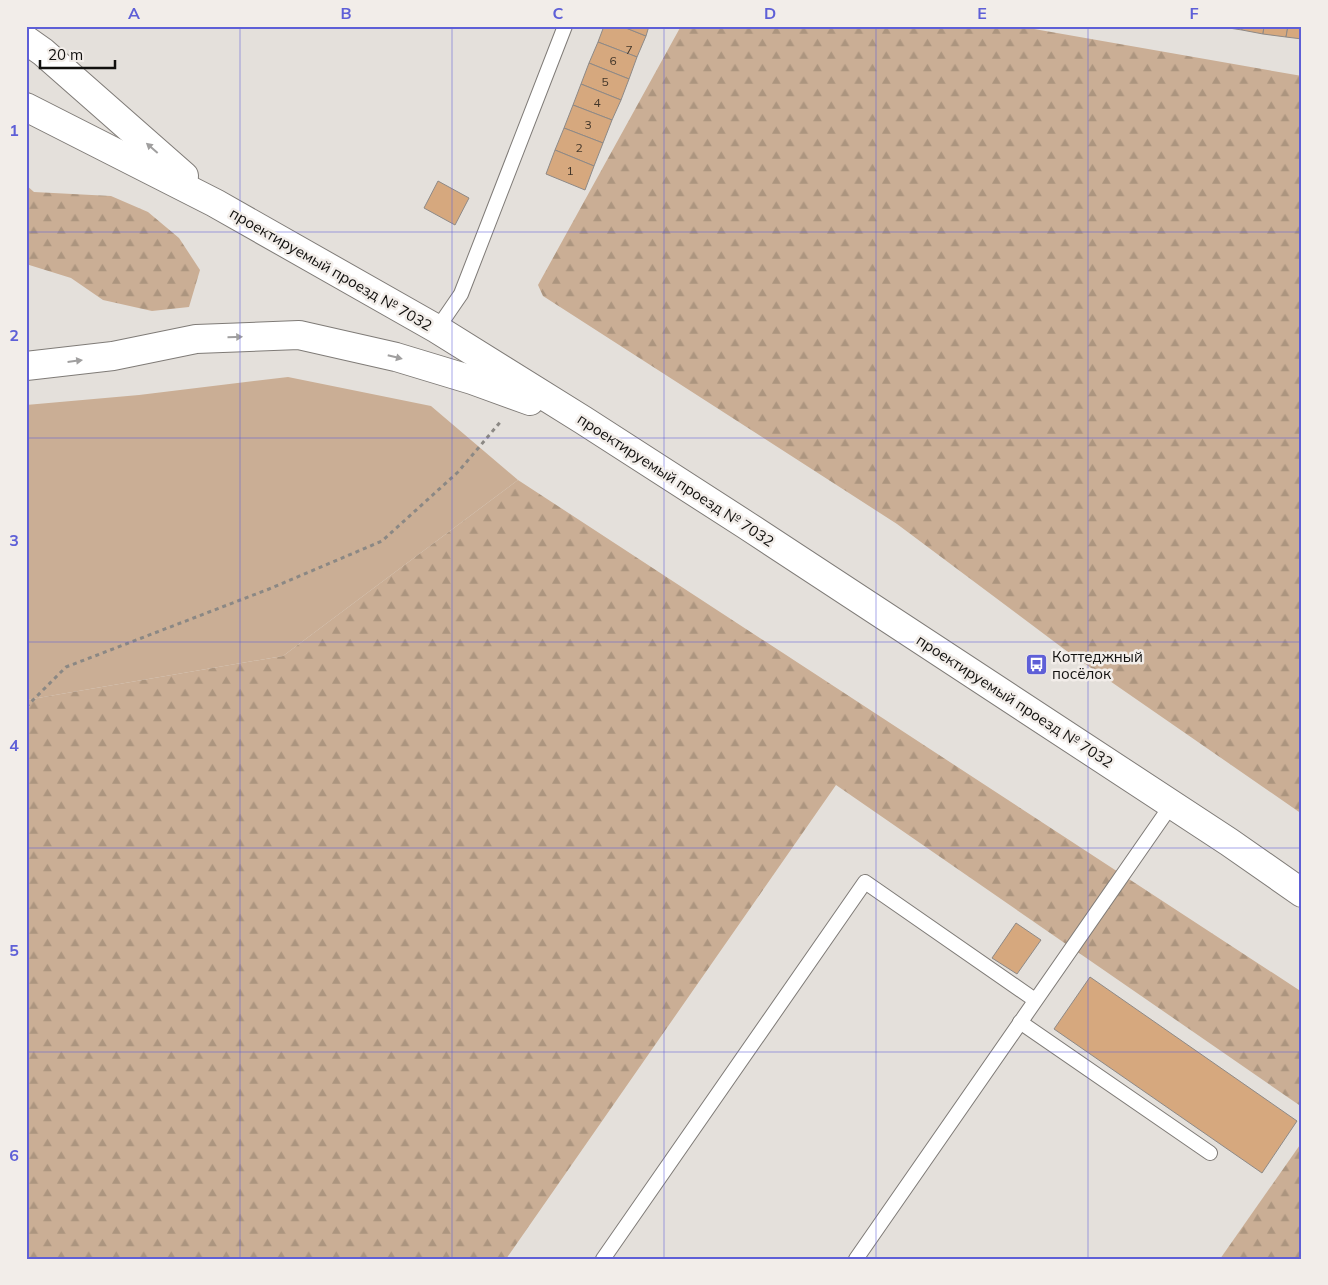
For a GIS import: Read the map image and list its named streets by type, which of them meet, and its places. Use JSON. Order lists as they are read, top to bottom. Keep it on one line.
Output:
{"streets":{"main road":["проектируемый проезд № 7032"]},"places":{"bus stop":["Коттеджный посёлок"]},"house_numbers":["7","6","5","4","3","2","1"],"scale_bar":"20 m","grid":{"columns":["A","B","C","D","E","F"],"rows":["1","2","3","4","5","6"]}}
